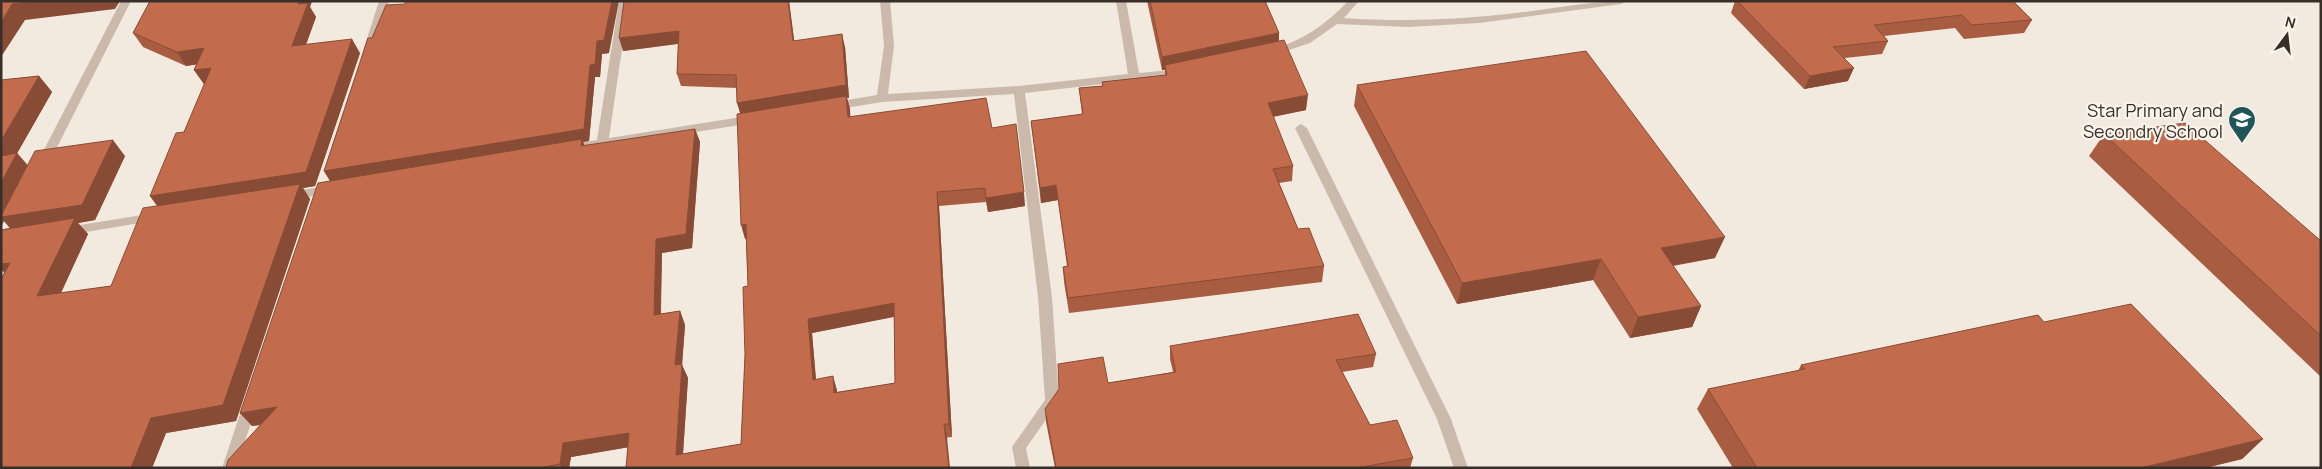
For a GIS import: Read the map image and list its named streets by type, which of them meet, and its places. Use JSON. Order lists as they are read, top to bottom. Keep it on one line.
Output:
{"places":{"school or university":["Star Primary and Secondry School"]},"north":"top"}
